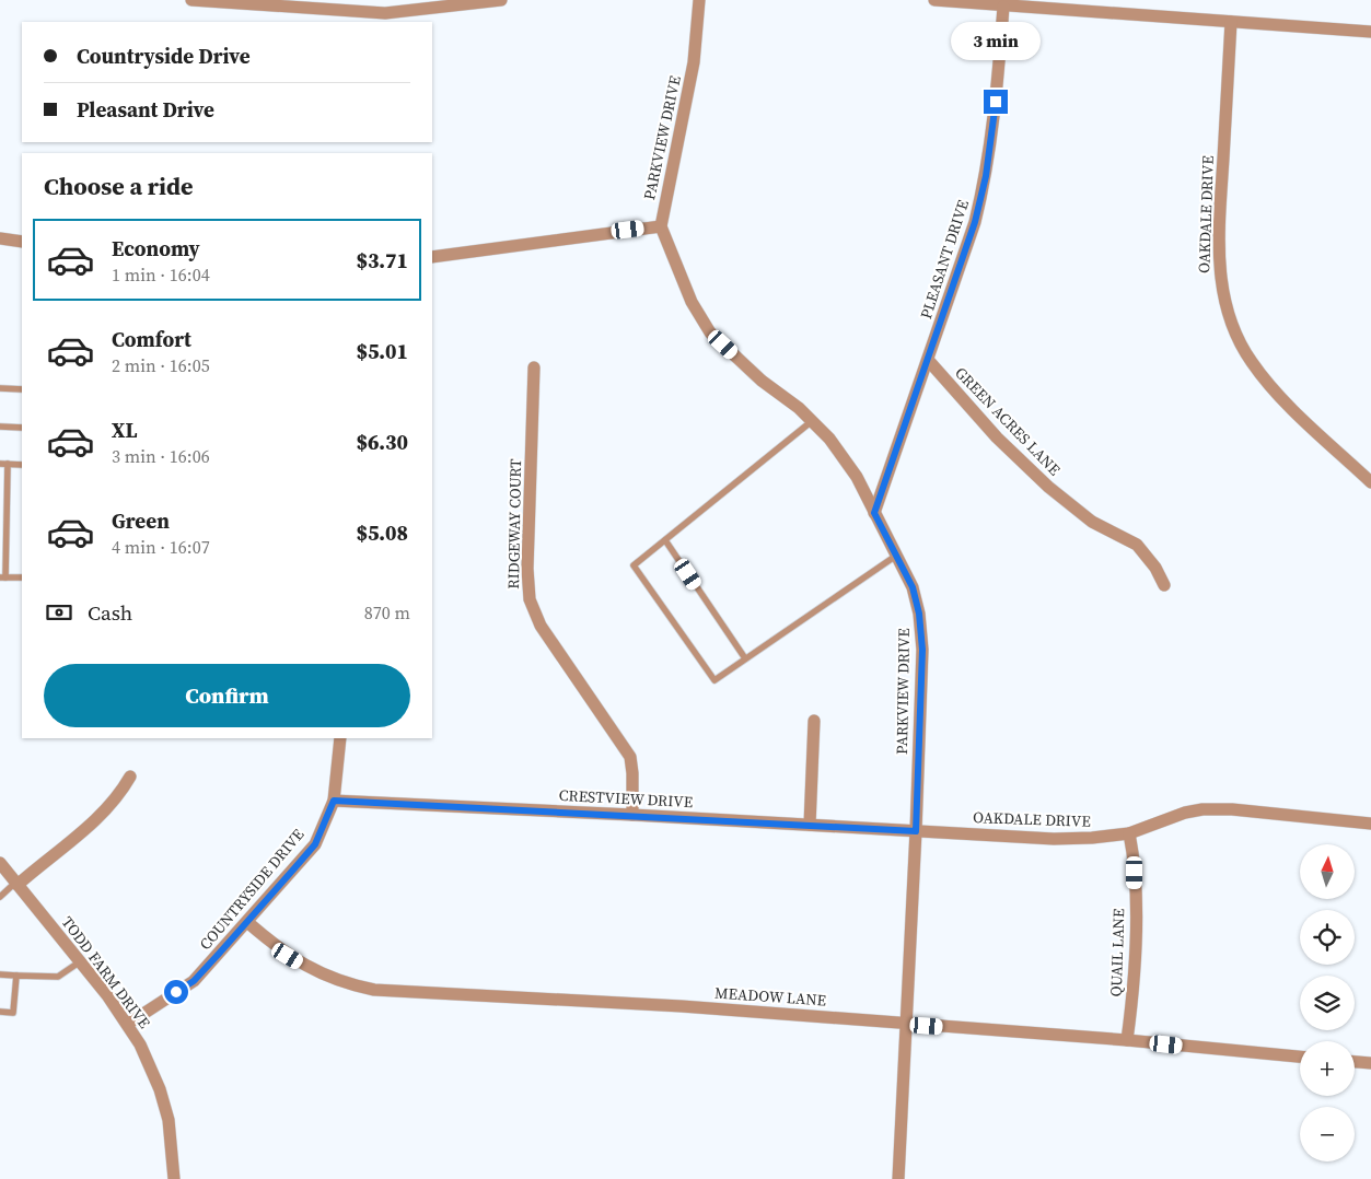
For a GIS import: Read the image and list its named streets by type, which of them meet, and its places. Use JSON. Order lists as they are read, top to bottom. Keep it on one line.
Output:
{"streets":{"street":["PARKVIEW DRIVE","OAKDALE DRIVE","PLEASANT DRIVE","GREEN ACRES LANE","RIDGEWAY COURT","CRESTVIEW DRIVE","COUNTRYSIDE DRIVE","QUAIL LANE","TODD FARM DRIVE","MEADOW LANE"]},"crossings":[["PARKVIEW DRIVE","OAKDALE DRIVE"],["PARKVIEW DRIVE","PLEASANT DRIVE"],["PARKVIEW DRIVE","CRESTVIEW DRIVE"],["PARKVIEW DRIVE","MEADOW LANE"],["OAKDALE DRIVE","CRESTVIEW DRIVE"],["OAKDALE DRIVE","QUAIL LANE"],["PLEASANT DRIVE","GREEN ACRES LANE"],["RIDGEWAY COURT","CRESTVIEW DRIVE"],["CRESTVIEW DRIVE","COUNTRYSIDE DRIVE"],["COUNTRYSIDE DRIVE","TODD FARM DRIVE"],["COUNTRYSIDE DRIVE","MEADOW LANE"],["QUAIL LANE","MEADOW LANE"]],"north":"top","page":{"bubble":"3 min","banner":["Countryside Drive","Pleasant Drive"],"heading":"Choose a ride","list":[{"name":"Economy","note":"1 min · 16:04","value":"$3.71"},{"name":"Comfort","note":"2 min · 16:05","value":"$5.01"},{"name":"XL","note":"3 min · 16:06","value":"$6.30"},{"name":"Green","note":"4 min · 16:07","value":"$5.08"}],"pay":["Cash","870 m"],"buttons":"Confirm","map_buttons":["+","−"]}}
